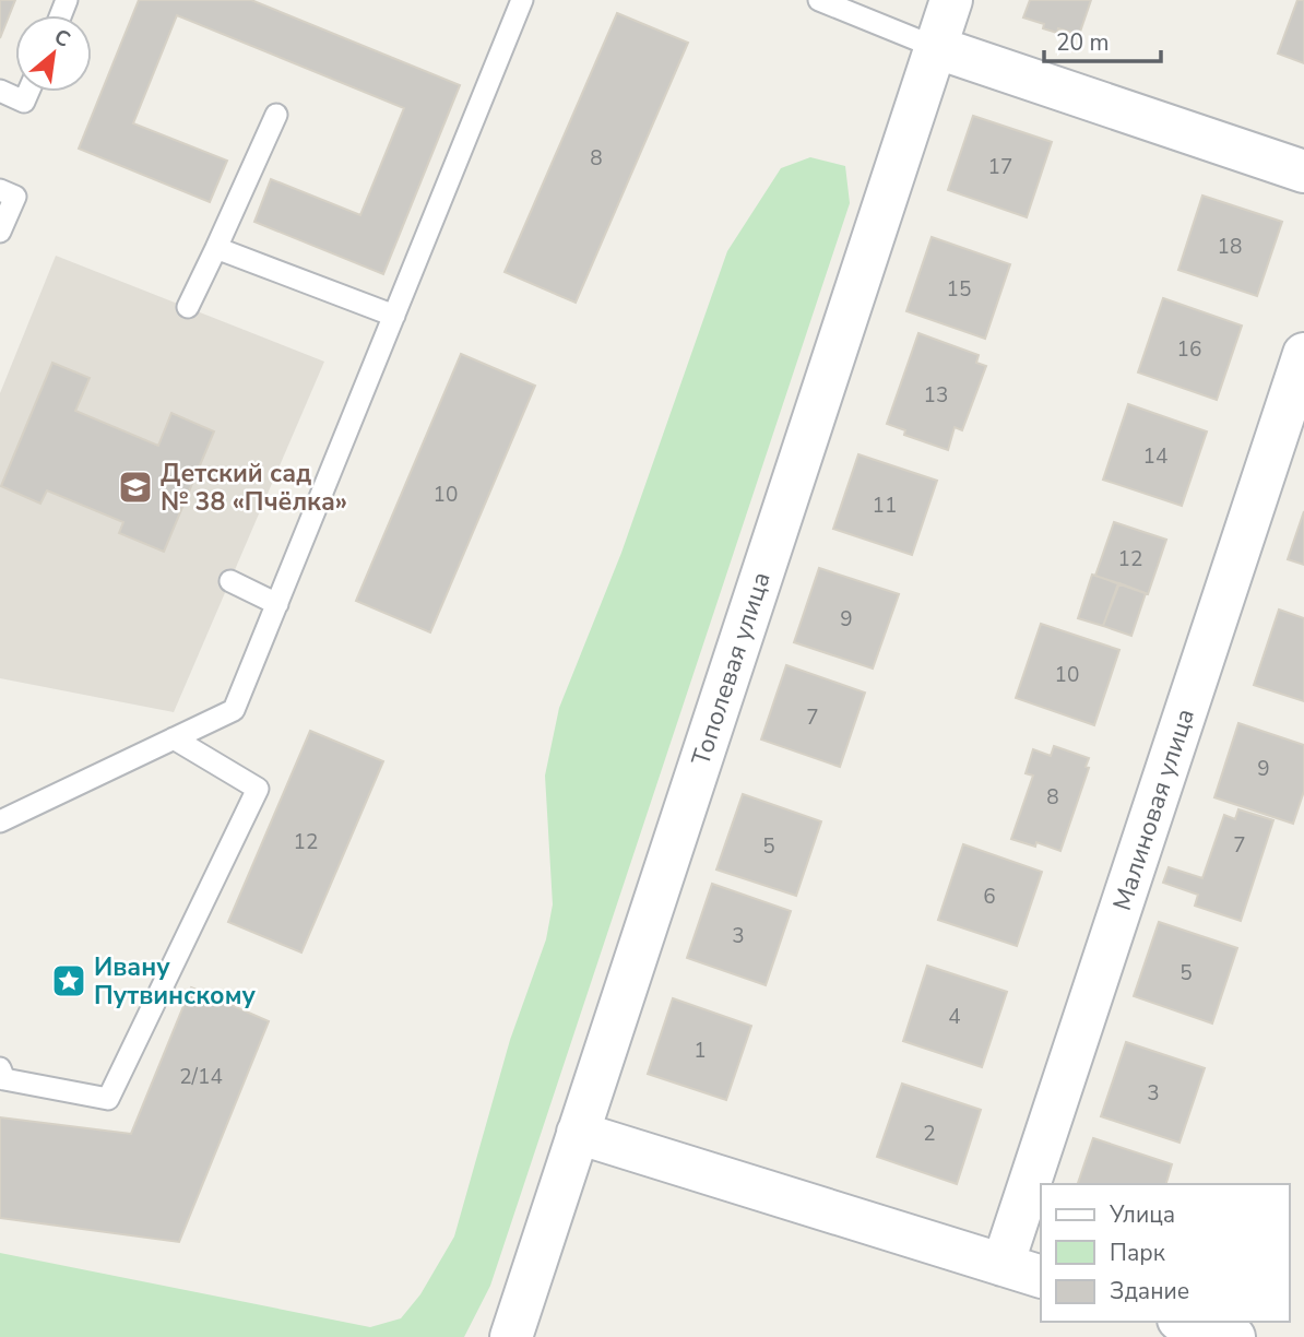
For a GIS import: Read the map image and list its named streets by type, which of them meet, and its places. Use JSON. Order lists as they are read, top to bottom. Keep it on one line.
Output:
{"streets":{"street":["Тополевая улица","Малиновая улица"]},"places":{"school or university":["Детский сад № 38 «Пчёлка»"],"place":["Ивану Путвинскому"]},"house_numbers":["8","17","18","15","16","13","14","10","11","12","9","10","7","9","8","12","7","5","6","3","5","4","1","2/14","3","2"],"legend":["Улица","Парк","Здание"],"scale_bar":"20 m","north":"top right"}
